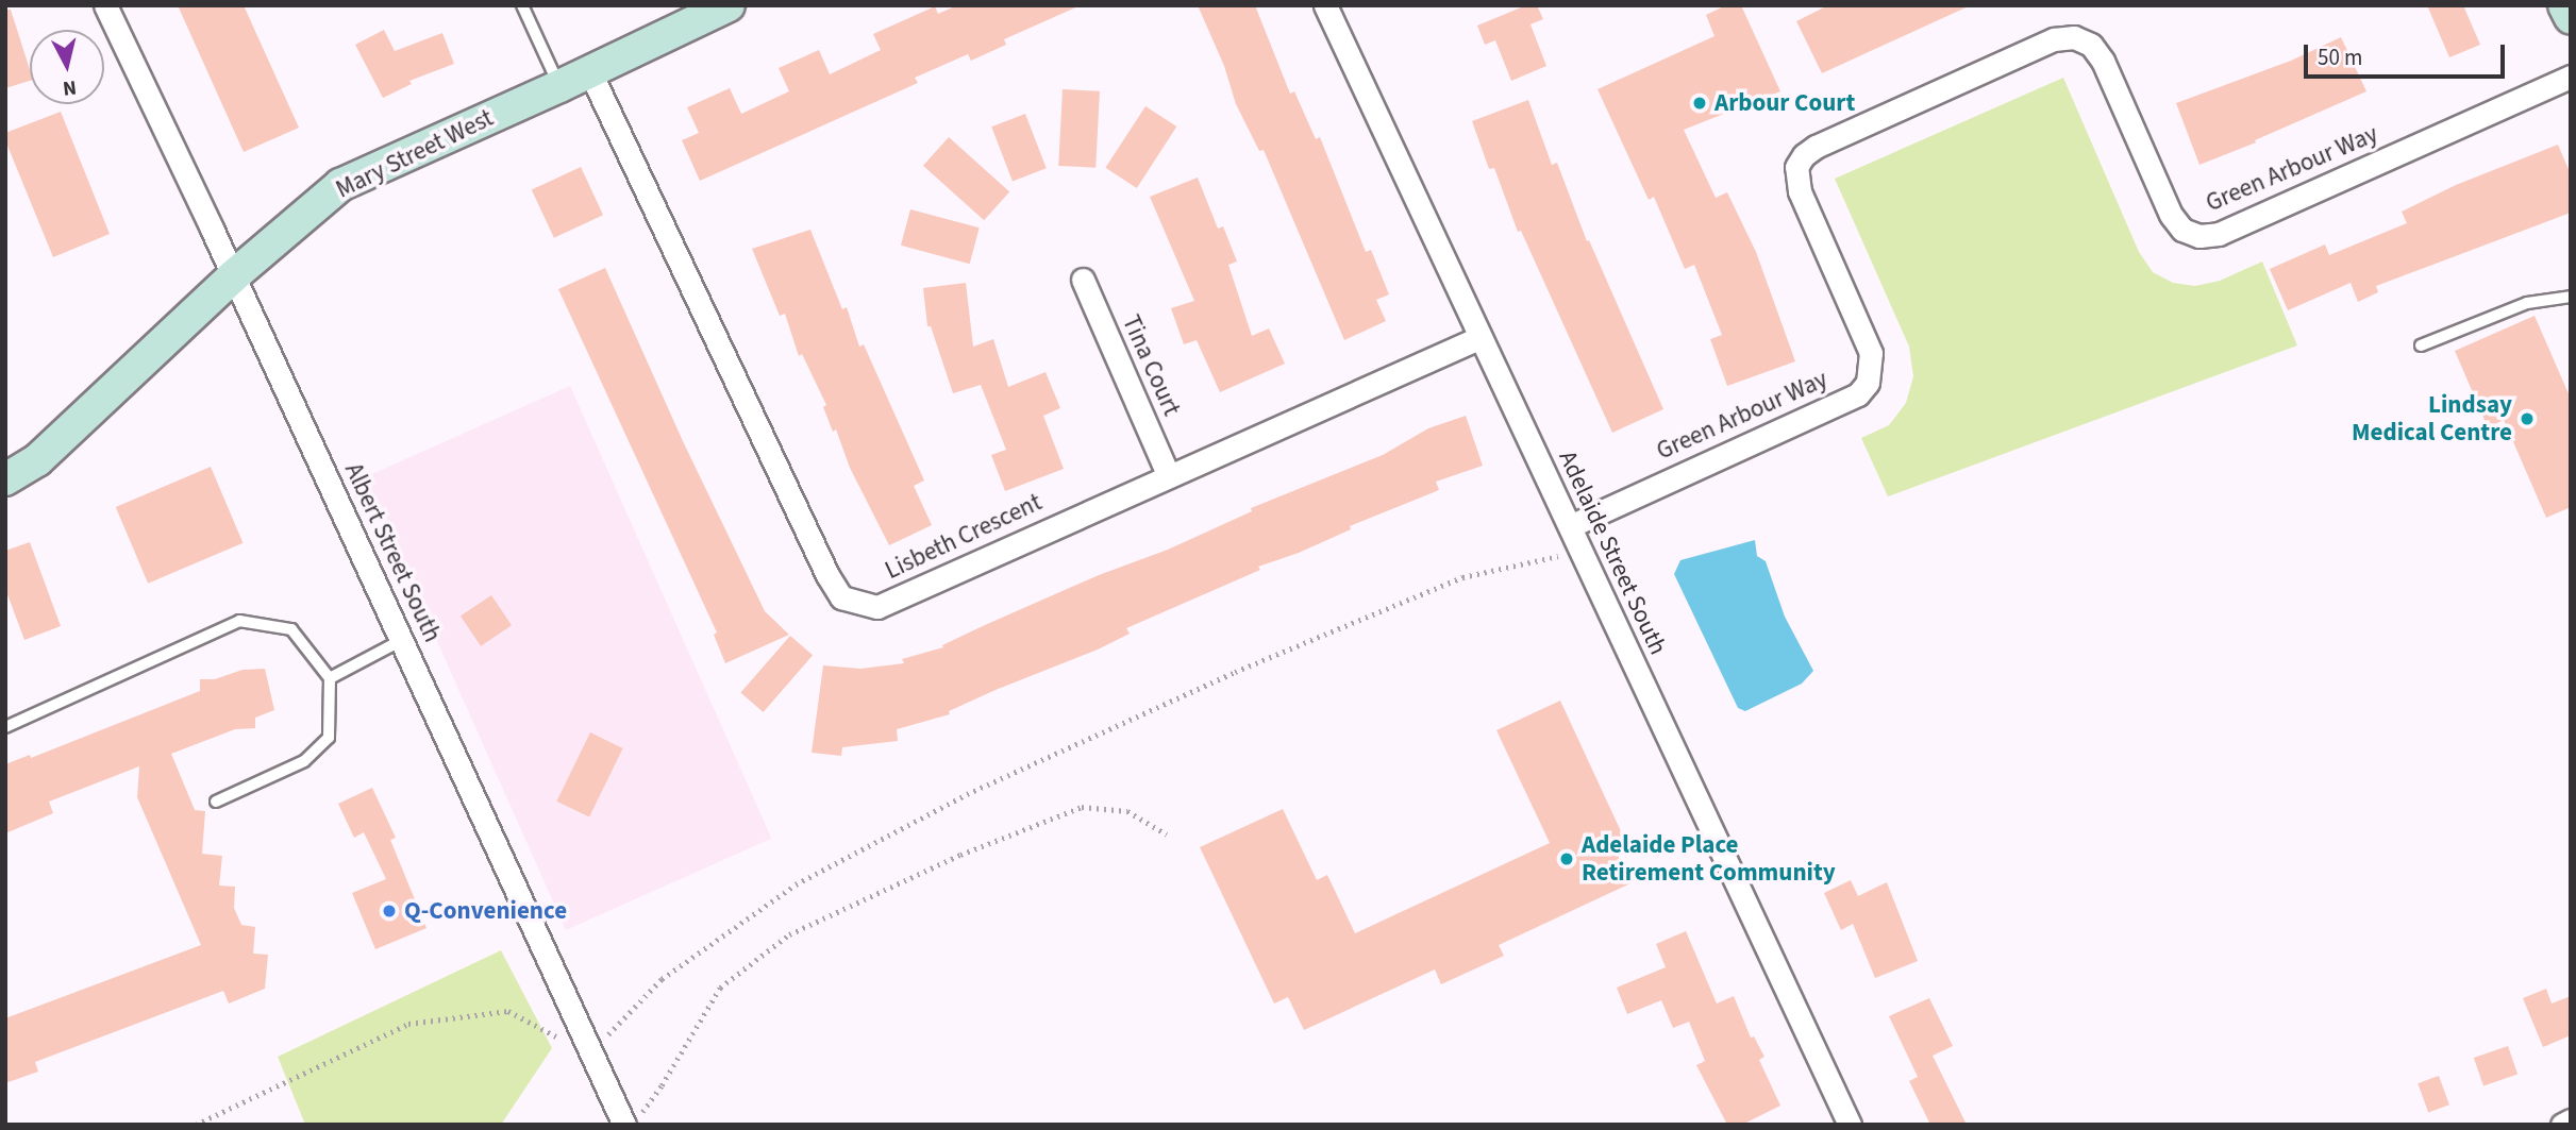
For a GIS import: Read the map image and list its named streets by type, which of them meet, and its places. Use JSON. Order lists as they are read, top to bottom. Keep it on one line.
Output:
{"streets":{"street":["Mary Street West","Green Arbour Way","Tina Court","Lisbeth Crescent","Albert Street South","Adelaide Street South"]},"crossings":[["Mary Street West","Lisbeth Crescent"],["Mary Street West","Albert Street South"],["Green Arbour Way","Adelaide Street South"],["Tina Court","Lisbeth Crescent"],["Lisbeth Crescent","Adelaide Street South"]],"places":["Arbour Court","Lindsay Medical Centre","Adelaide Place Retirement Community","Q-Convenience"],"scale_bar":"50 m","north":"bottom"}
